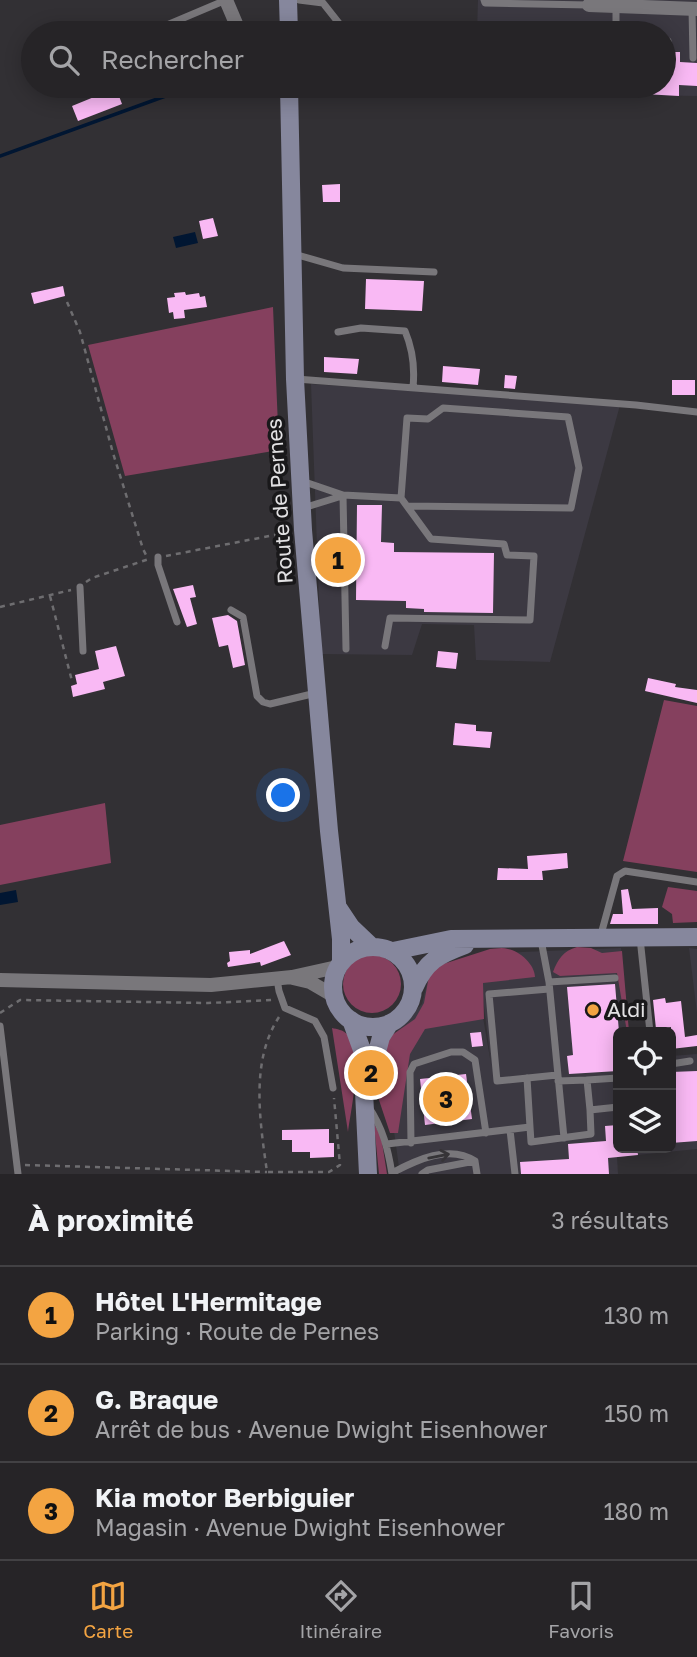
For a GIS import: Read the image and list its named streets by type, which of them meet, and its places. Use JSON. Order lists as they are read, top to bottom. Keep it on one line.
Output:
{"streets":{"main road":["Route de Pernes"]},"places":["Aldi"],"page":{"search":"Rechercher","pins":["1","2","3"],"heading":["À proximité","3 résultats"],"list":[{"mark":"1","name":"Hôtel L'Hermitage","note":"Parking · Route de Pernes","value":"130 m"},{"mark":"2","name":"G. Braque","note":"Arrêt de bus · Avenue Dwight Eisenhower","value":"150 m"},{"mark":"3","name":"Kia motor Berbiguier","note":"Magasin · Avenue Dwight Eisenhower","value":"180 m"}],"nav":["Carte","Itinéraire","Favoris"]}}
